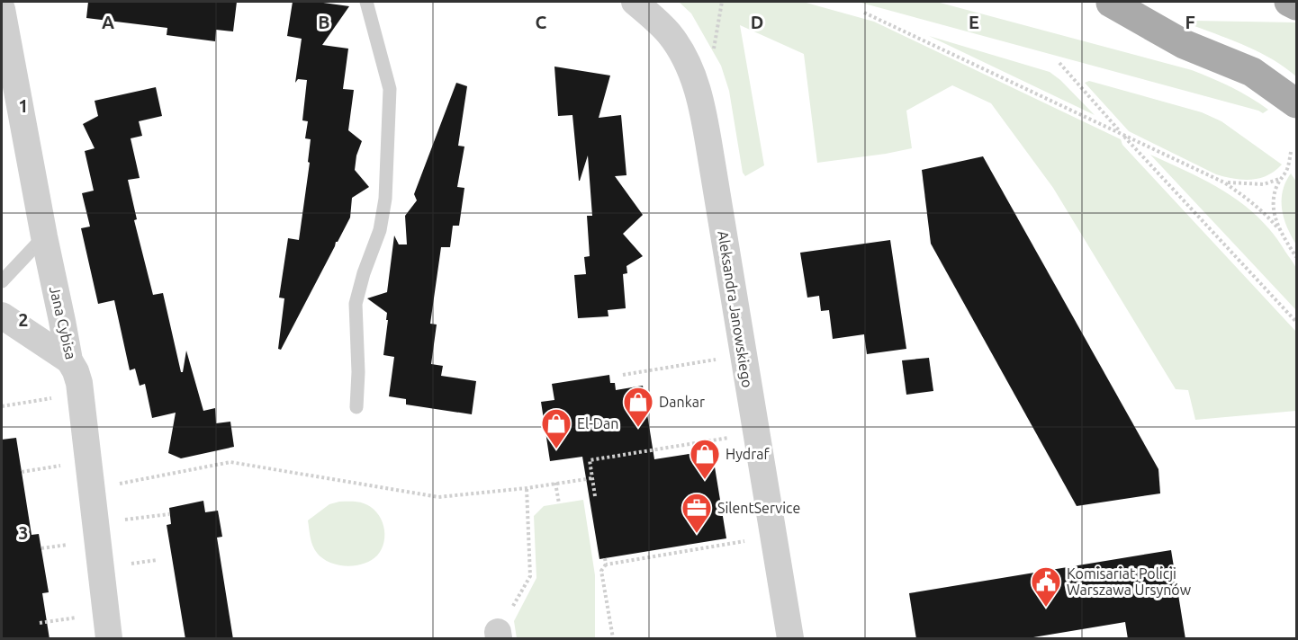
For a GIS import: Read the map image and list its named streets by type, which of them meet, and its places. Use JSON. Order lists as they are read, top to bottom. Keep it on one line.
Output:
{"streets":{"street":["Aleksandra Janowskiego","Jana Cybisa"]},"places":{"shop":["Dankar","El-Dan","Hydraf"],"office":["SilentService"],"public building":["Komisariat Policji Warszawa Ursynów"]},"grid":{"columns":["A","B","C","D","E","F"],"rows":["1","2","3"]}}
